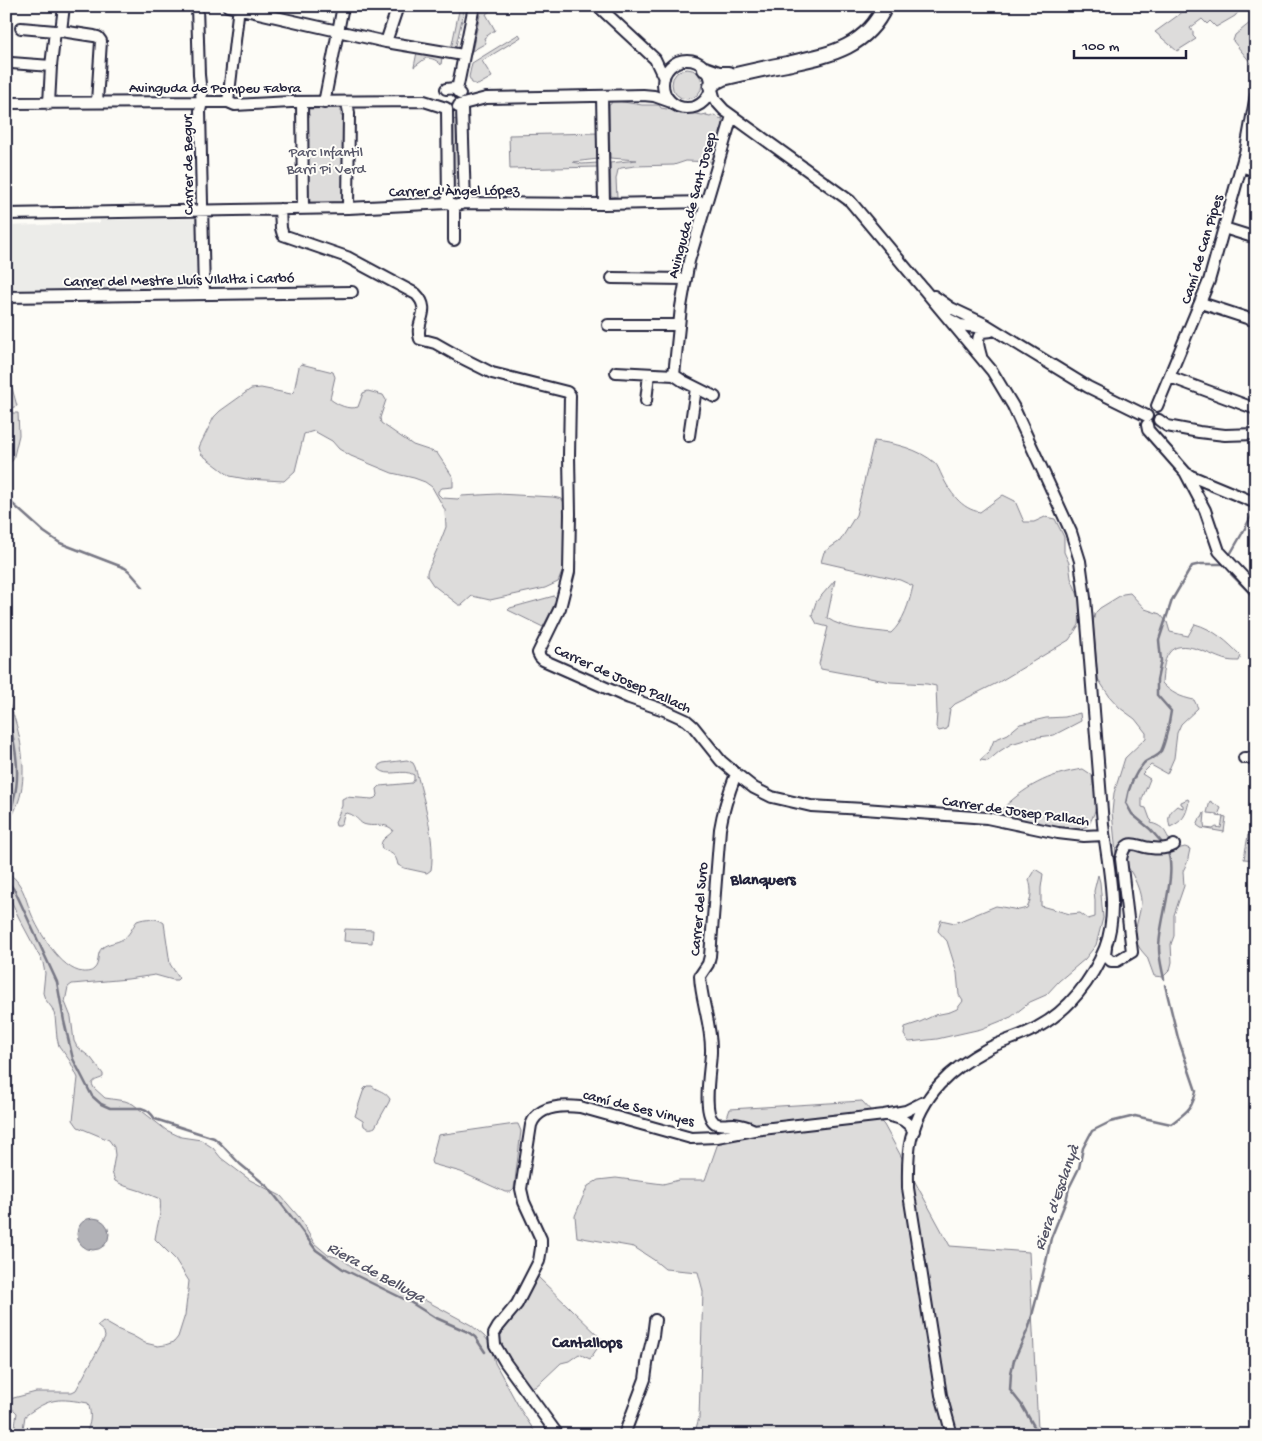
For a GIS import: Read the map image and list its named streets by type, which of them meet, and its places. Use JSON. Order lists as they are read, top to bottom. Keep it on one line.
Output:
{"streets":{"street":["Avinguda de Pompeu Fabra","Carrer de Begur","Carrer d'Àngel López","Avinguda de Sant Josep","Camí de Can Pipes","Carrer del Mestre Lluís VIlalta i Carbó","Carrer de Josep Pallach","Carrer del Suro","camí de Ses Vinyes"]},"crossings":[["Avinguda de Pompeu Fabra","Carrer de Begur"],["Carrer de Begur","Carrer d'Àngel López"],["Carrer de Begur","Carrer del Mestre Lluís VIlalta i Carbó"],["Carrer d'Àngel López","Avinguda de Sant Josep"],["Carrer d'Àngel López","Carrer de Josep Pallach"],["Carrer de Josep Pallach","Carrer del Suro"],["Carrer del Suro","camí de Ses Vinyes"]],"districts":["Blanquers","Cantallops"],"water":["Riera d'Esclanyà","Riera de Belluga"],"parks":["Parc Infantil Barri Pi Verd"],"scale_bar":"100 m"}
